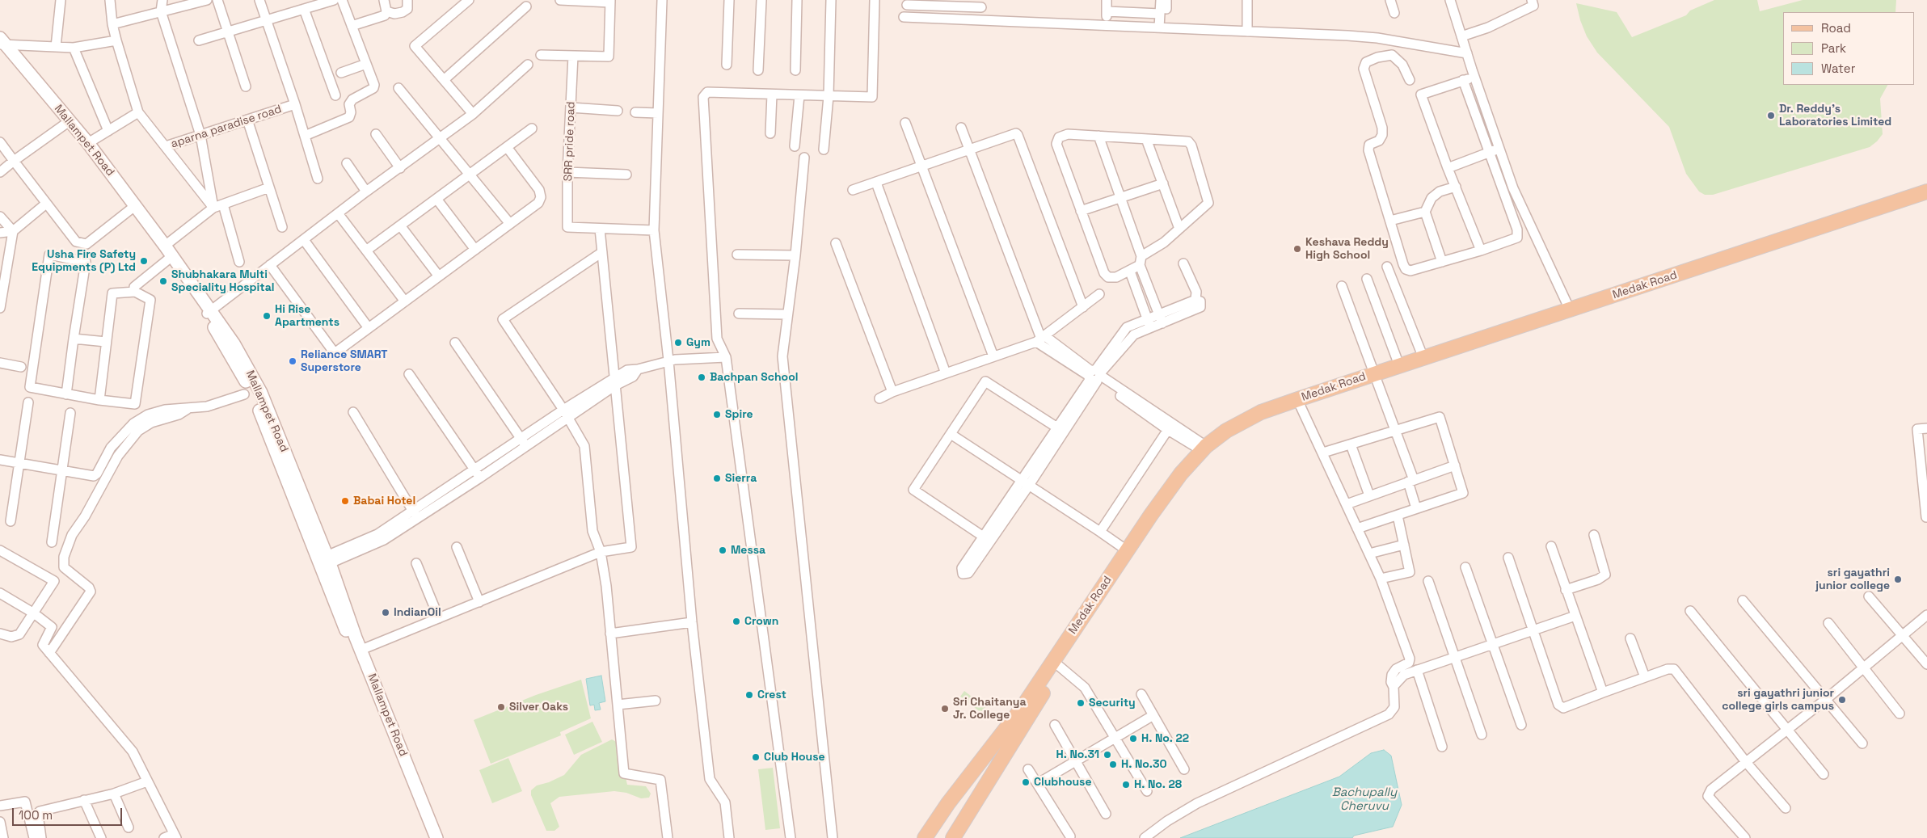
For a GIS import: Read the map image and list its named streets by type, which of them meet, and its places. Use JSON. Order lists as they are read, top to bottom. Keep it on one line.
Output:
{"streets":{"main road":["Mallampet Road","Medak Road"],"street":["aparna paradise road","SRR pride road"]},"water":["Bachupally Cheruvu"],"places":["Dr. Reddy's Laboratories Limited","Keshava Reddy High School","Usha Fire Safety Equipments (P) Ltd","Shubhakara Multi Speciality Hospital","Hi Rise Apartments","Gym","Reliance SMART Superstore","Bachpan School","Spire","Sierra","Babai Hotel","Messa","sri gayathri junior college","IndianOil","Crown","Crest","sri gayathri junior college girls campus","Security","Silver Oaks","Sri Chaitanya Jr. College","H. No. 22","H. No.31","Club House","H. No.30","Clubhouse","H. No. 28"],"legend":["Road","Park","Water"],"scale_bar":"100 m"}
